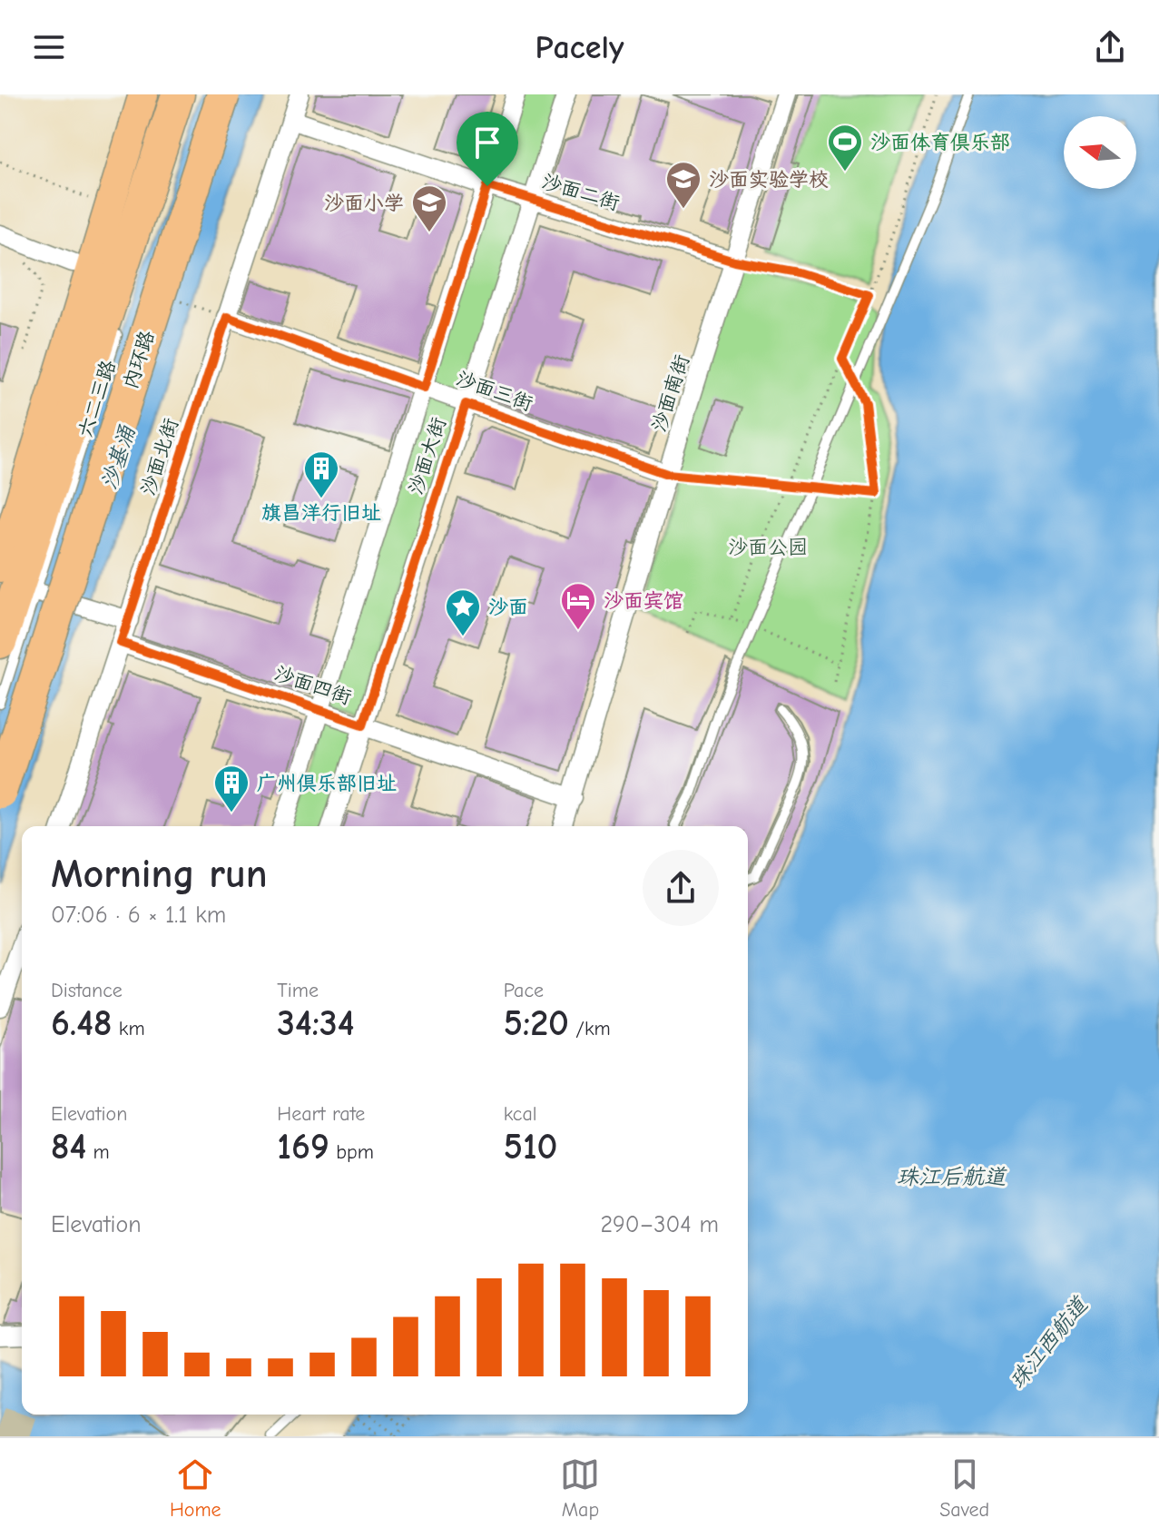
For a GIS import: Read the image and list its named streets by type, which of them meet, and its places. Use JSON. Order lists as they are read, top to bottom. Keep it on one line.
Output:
{"streets":{"highway":["内环路"],"main road":["六二三路"],"street":["沙面二街","沙面三街","沙面南街","沙面大街","沙面北街","沙面四街"]},"crossings":[["沙面二街","沙面南街"],["沙面二街","沙面大街"],["沙面二街","沙面北街"],["沙面三街","沙面南街"],["沙面三街","沙面大街"],["沙面三街","沙面北街"],["沙面南街","沙面四街"],["沙面大街","沙面四街"],["沙面北街","沙面四街"]],"water":["沙基涌","珠江后航道","珠江西航道"],"parks":["沙面公园"],"places":{"sports":["沙面体育俱乐部"],"school or university":["沙面实验学校","沙面小学"],"building":["旗昌洋行旧址","广州俱乐部旧址"],"hotel":["沙面宾馆"],"place":["沙面"]},"north":"left","page":{"header":"Pacely","heading":["Morning run","07:06 · 6 × 1.1 km"],"stats":[["Distance","6.48 km"],["Time","34:34"],["Pace","5:20 /km"],["Elevation","84 m"],["Heart rate","169 bpm"],["kcal","510"]],"chart":["Elevation","290–304 m"],"tabs":["Home","Map","Saved"]}}
